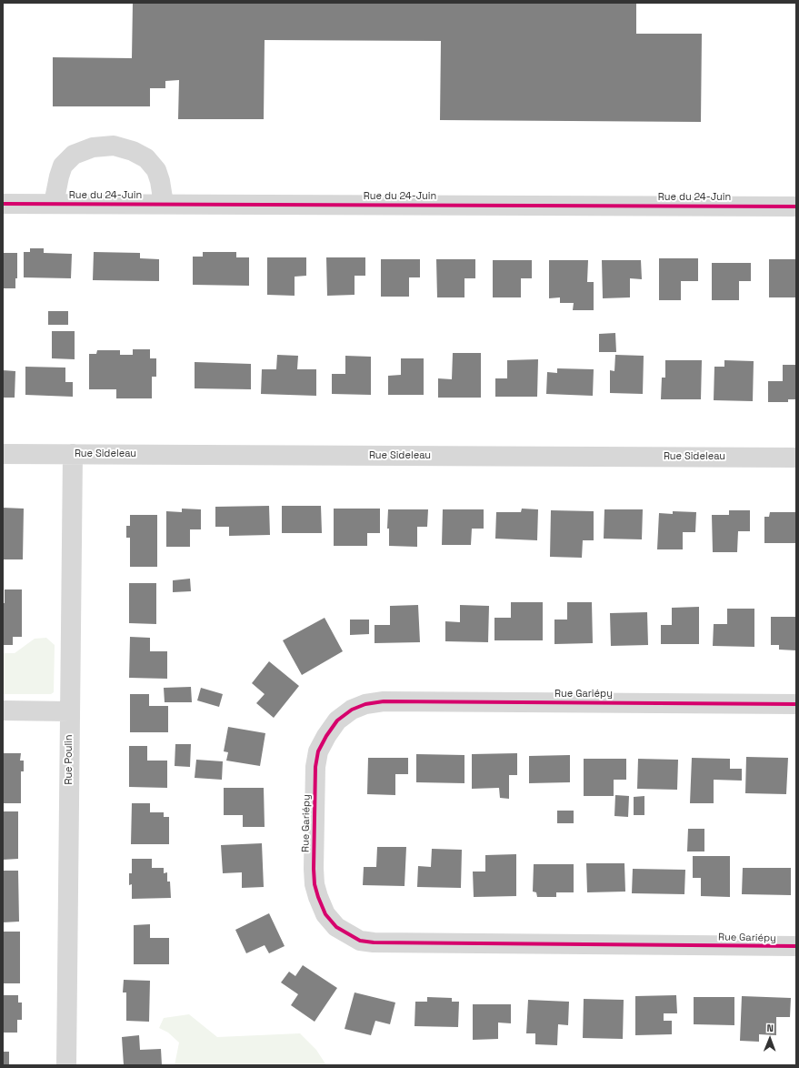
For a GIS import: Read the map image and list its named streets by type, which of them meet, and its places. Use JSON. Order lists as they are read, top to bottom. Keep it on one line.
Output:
{"streets":{"street":["Rue du 24-Juin","Rue Sideleau","Rue Gariépy","Rue Poulin"]},"crossings":[["Rue Sideleau","Rue Poulin"]],"north":"top"}
